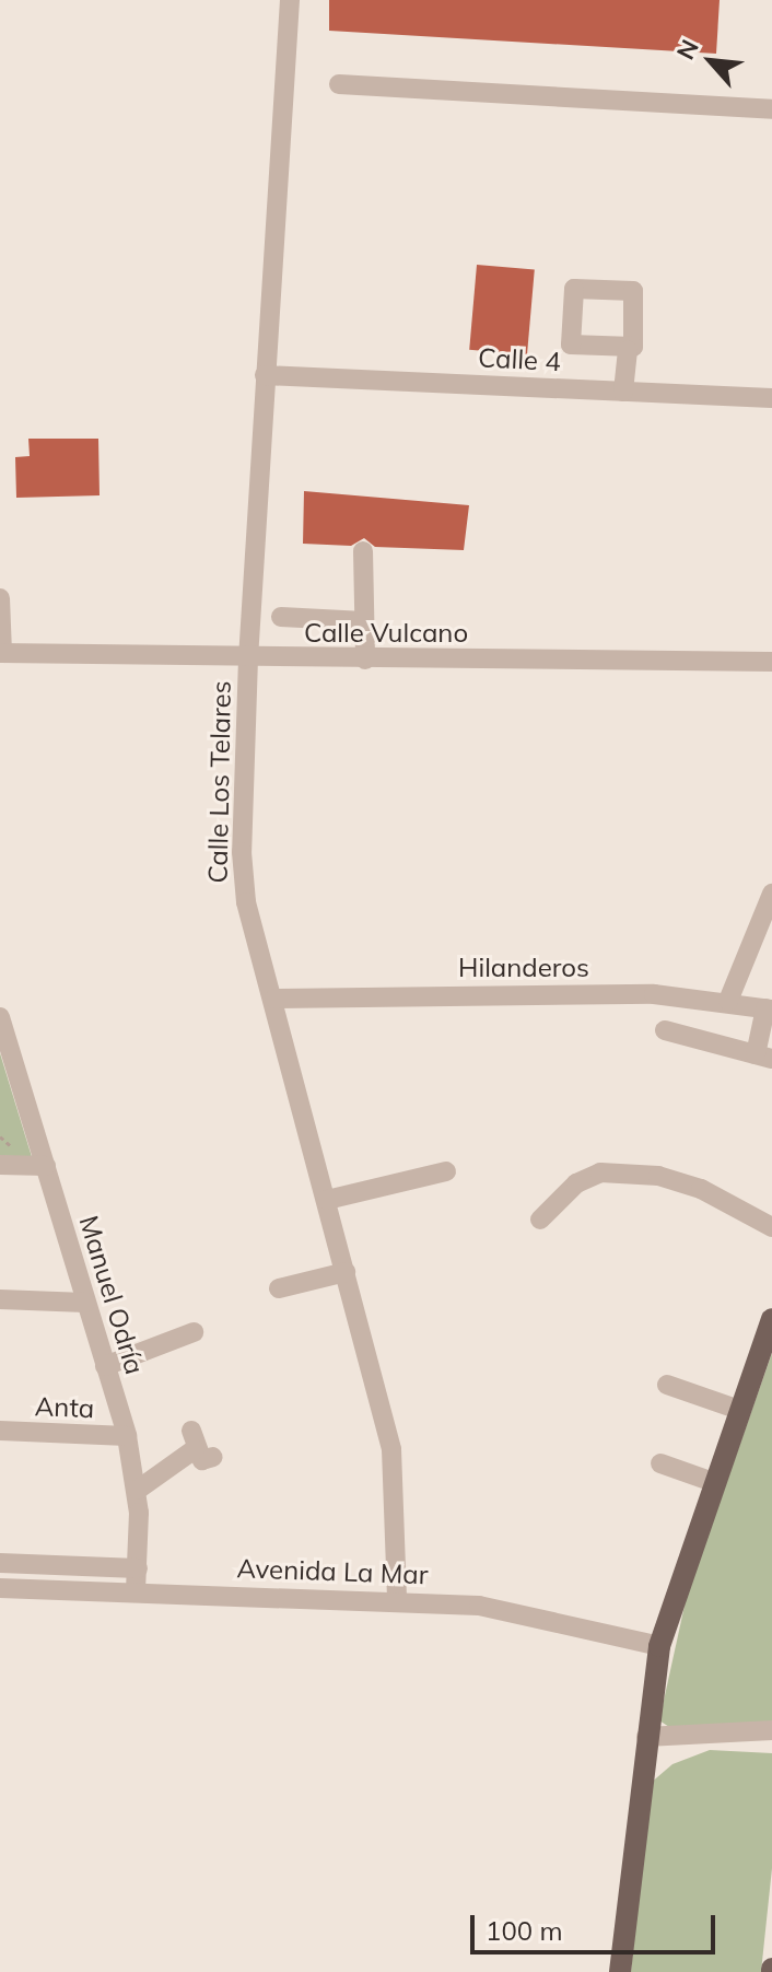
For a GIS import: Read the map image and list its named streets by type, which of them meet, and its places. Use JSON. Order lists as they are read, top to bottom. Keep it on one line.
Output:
{"streets":{"street":["Calle 4","Calle Vulcano","Calle Los Telares","Hilanderos","Manuel Odría","Anta","Avenida La Mar"]},"crossings":[["Calle 4","Calle Los Telares"],["Calle Vulcano","Calle Los Telares"],["Calle Los Telares","Hilanderos"],["Calle Los Telares","Avenida La Mar"],["Manuel Odría","Anta"],["Manuel Odría","Avenida La Mar"]],"scale_bar":"100 m","north":"top left"}
